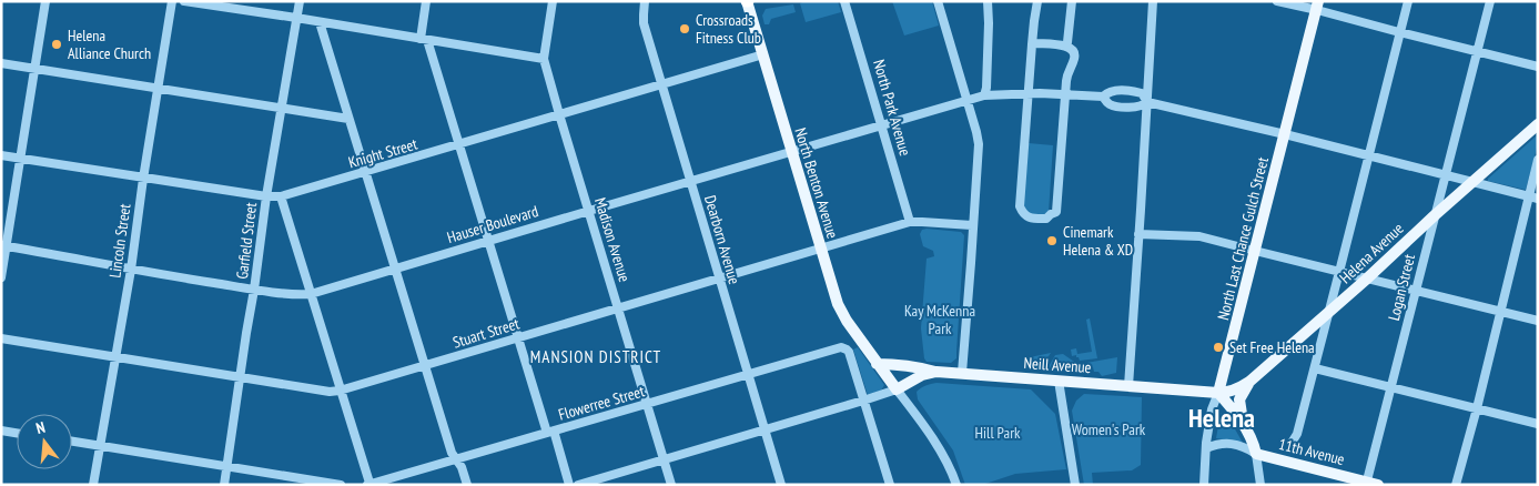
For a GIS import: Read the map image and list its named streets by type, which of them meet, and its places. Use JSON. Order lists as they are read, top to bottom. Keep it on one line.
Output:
{"streets":{"main road":["North Benton Avenue","North Last Chance Gulch Street","Helena Avenue","Neill Avenue","11th Avenue"],"street":["North Park Avenue","Knight Street","Hauser Boulevard","Madison Avenue","Dearborn Avenue","Lincoln Street","Garfield Street","Logan Street","Stuart Street","Flowerree Street"]},"crossings":[["North Park Avenue","Hauser Boulevard"],["North Park Avenue","Stuart Street"],["Knight Street","North Benton Avenue"],["Knight Street","Madison Avenue"],["Knight Street","Dearborn Avenue"],["Knight Street","Lincoln Street"],["Knight Street","Garfield Street"],["North Benton Avenue","Hauser Boulevard"],["North Benton Avenue","Stuart Street"],["Hauser Boulevard","Madison Avenue"],["Hauser Boulevard","Dearborn Avenue"],["Hauser Boulevard","Lincoln Street"],["Hauser Boulevard","Garfield Street"],["North Last Chance Gulch Street","Helena Avenue"],["North Last Chance Gulch Street","Neill Avenue"],["North Last Chance Gulch Street","11th Avenue"],["Madison Avenue","Stuart Street"],["Madison Avenue","Flowerree Street"],["Dearborn Avenue","Stuart Street"],["Dearborn Avenue","Flowerree Street"],["Lincoln Street","Stuart Street"],["Garfield Street","Stuart Street"],["Helena Avenue","Logan Street"],["Helena Avenue","Neill Avenue"],["Logan Street","11th Avenue"]],"districts":["MANSION DISTRICT","Helena"],"parks":["Kay McKenna Park","Women's Park","Hill Park"],"places":["Crossroads Fitness Club","Helena Alliance Church","Cinemark Helena & XD","Set Free Helena"],"north":"top"}
